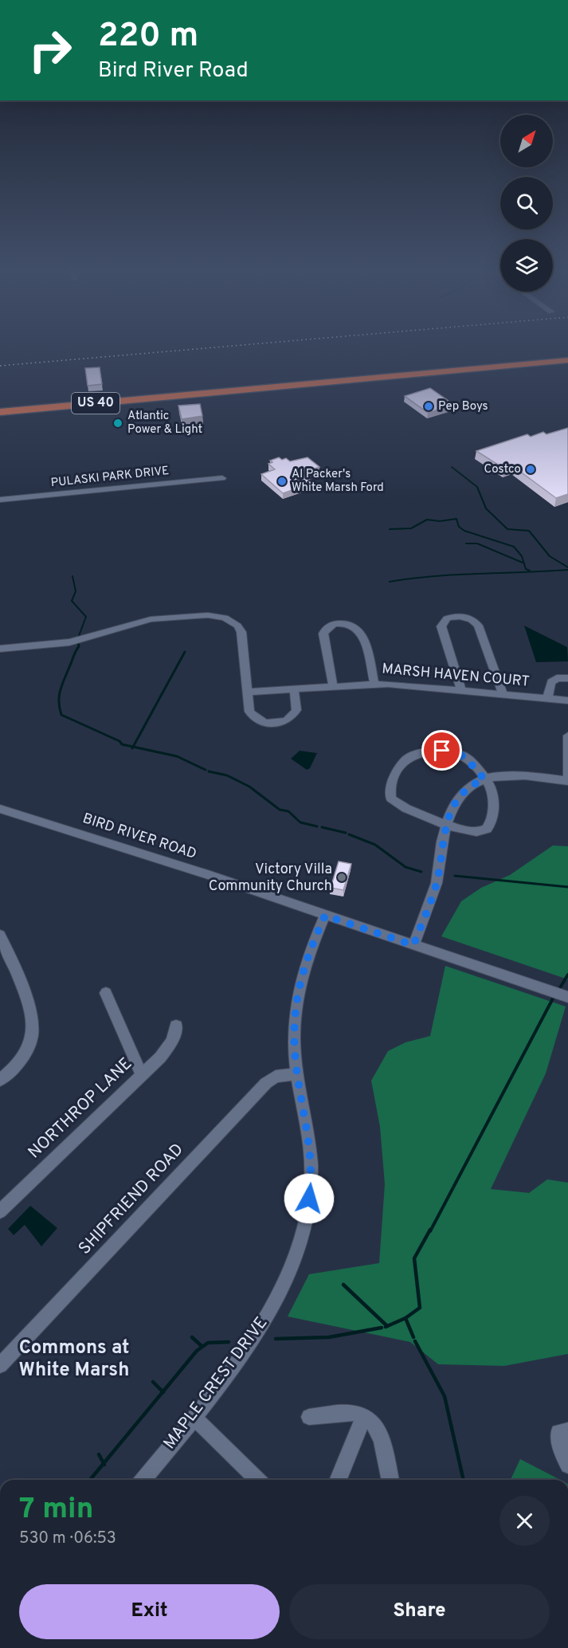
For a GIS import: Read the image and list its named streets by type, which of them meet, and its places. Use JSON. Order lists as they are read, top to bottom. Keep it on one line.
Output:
{"streets":{"highway":["US 40"],"street":["PULASKI PARK DRIVE","MARSH HAVEN COURT","BIRD RIVER ROAD","NORTHROP LANE","SHIPFRIEND ROAD","MAPLE CREST DRIVE"]},"crossings":[["BIRD RIVER ROAD","MAPLE CREST DRIVE"],["SHIPFRIEND ROAD","MAPLE CREST DRIVE"]],"districts":["Commons at White Marsh"],"places":["Pep Boys","Atlantic Power & Light","Costco","Al Packer's White Marsh Ford","Victory Villa Community Church"],"north":"top right","page":{"turn":["220 m","Bird River Road"],"heading":["7 min","530 m · 06:53"],"buttons":["Exit","Share"]}}
